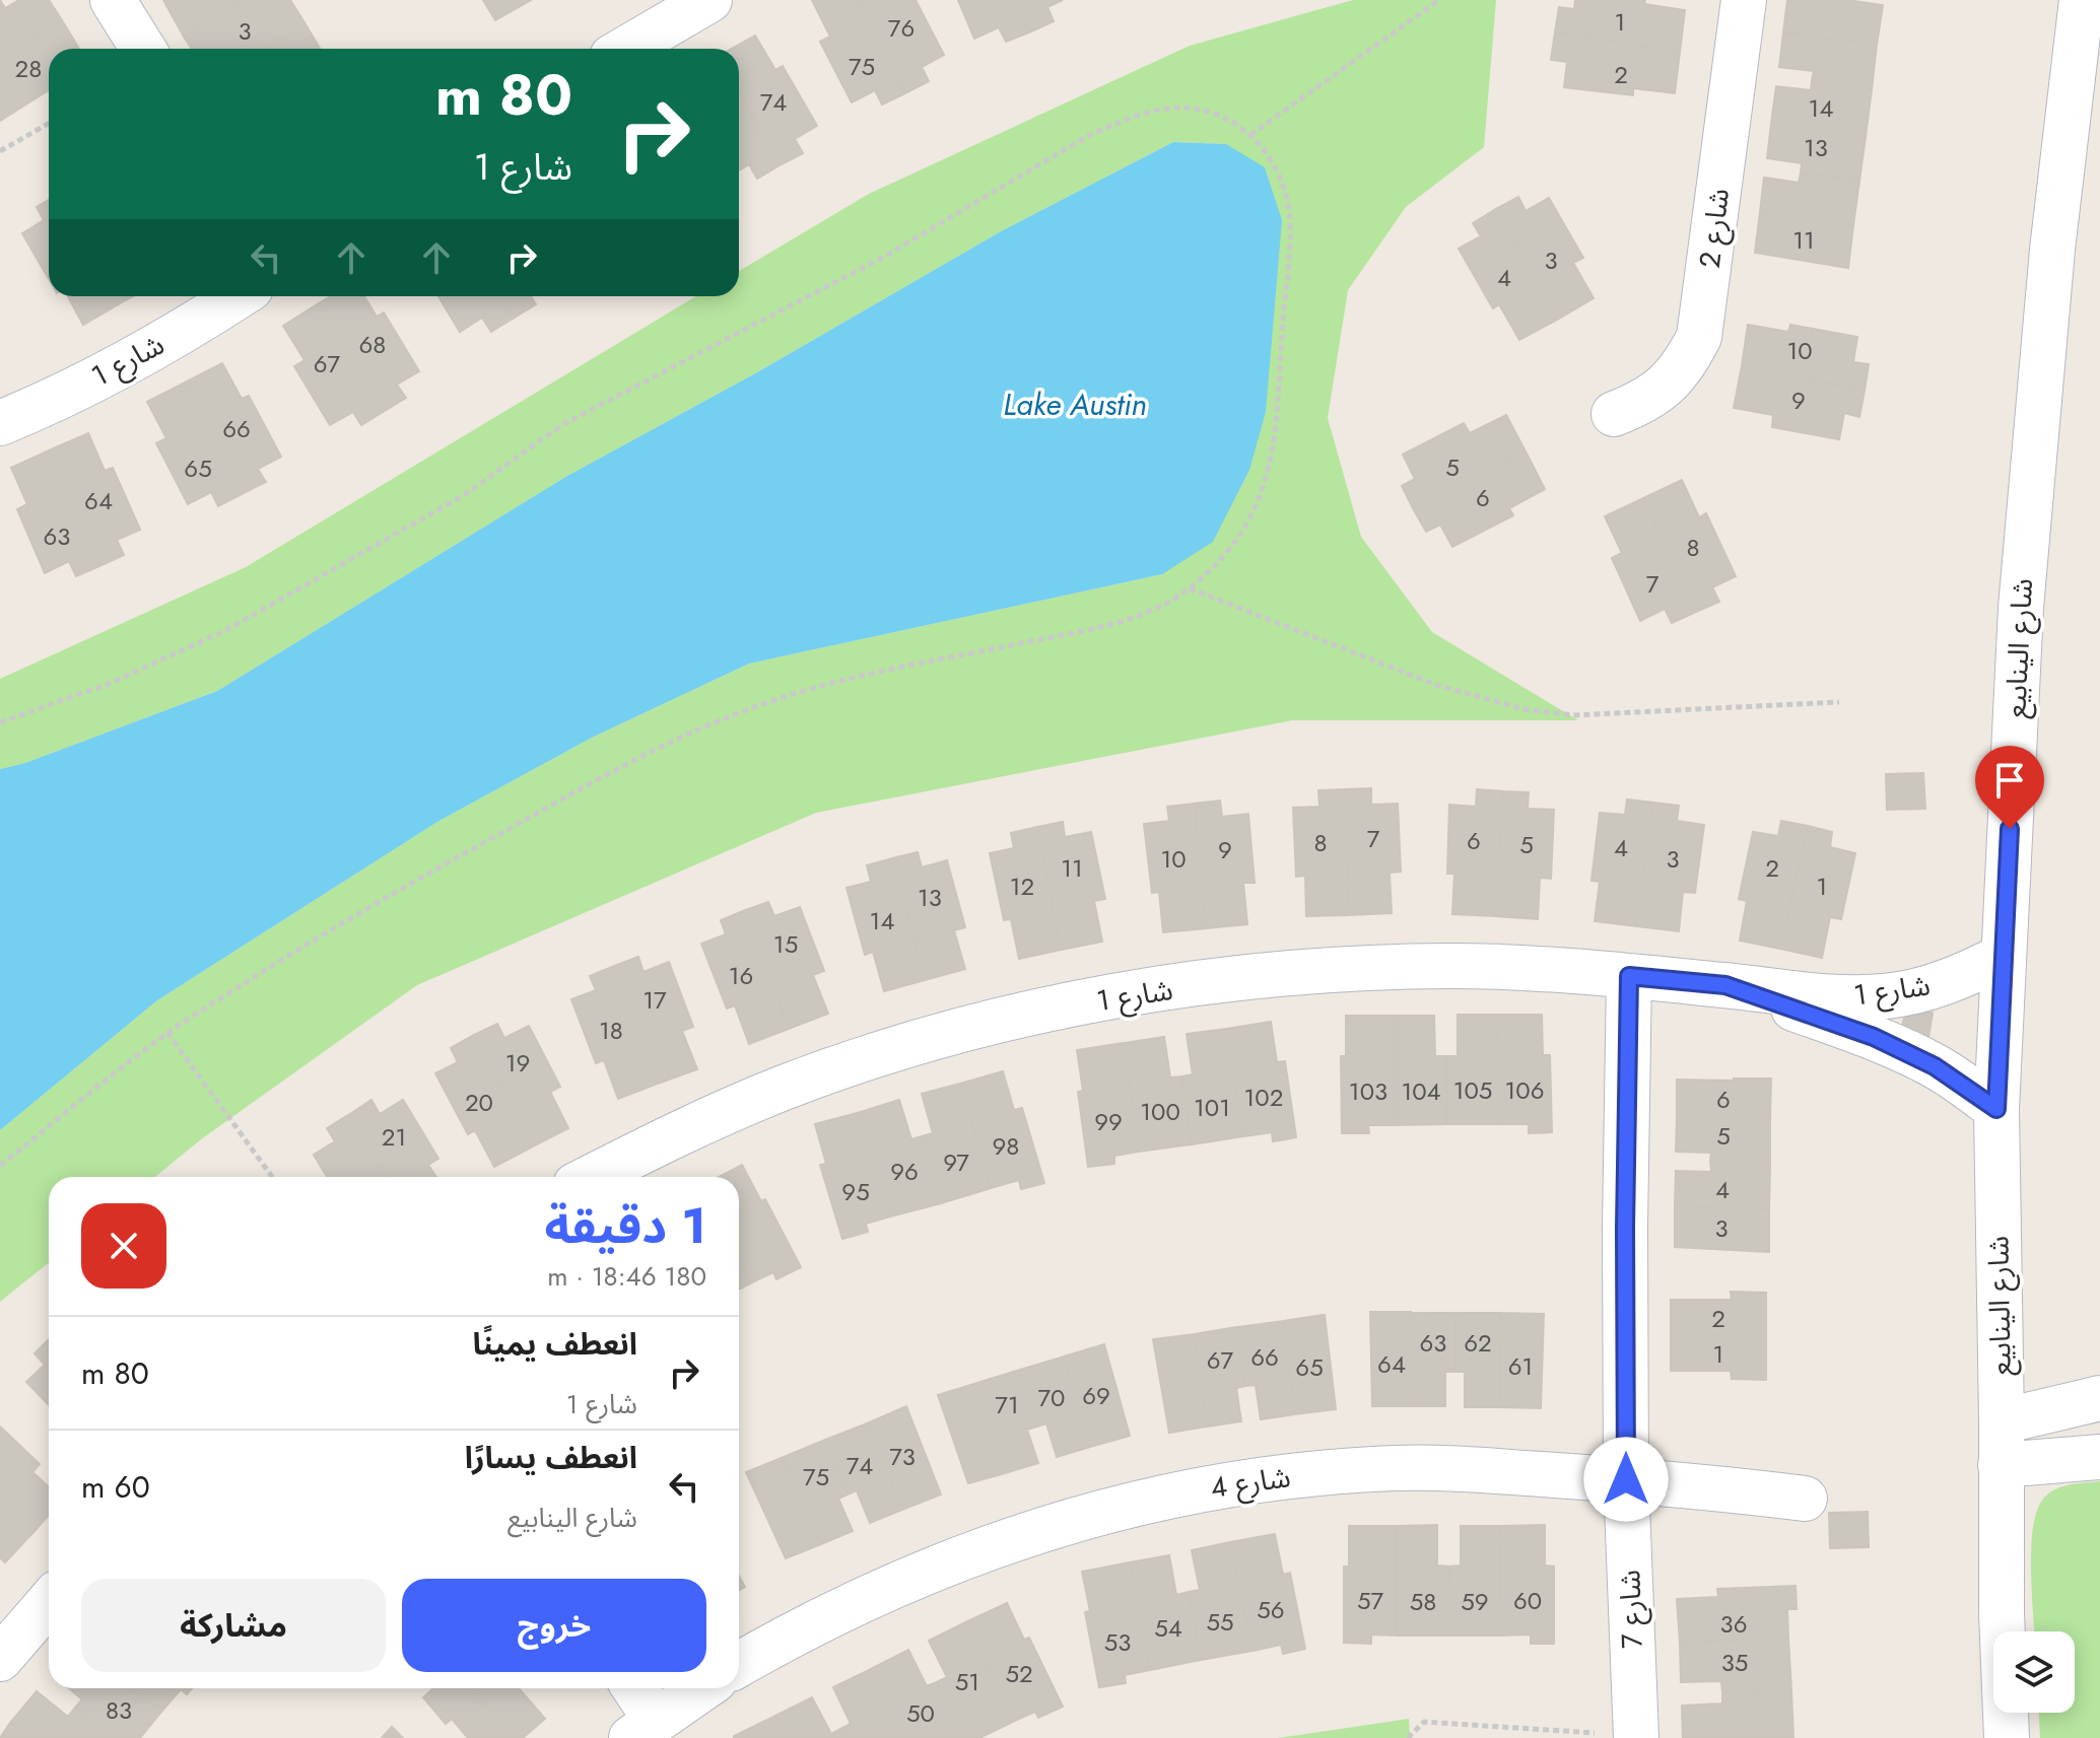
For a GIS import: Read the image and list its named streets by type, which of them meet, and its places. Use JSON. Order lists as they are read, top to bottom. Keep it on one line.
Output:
{"streets":{"street":["شارع 2","شارع 1","شارع الينابيع","شارع 4","شارع 7"]},"crossings":[["شارع 1","شارع الينابيع"],["شارع 4","شارع 7"]],"water":["Lake Austin"],"house_numbers":["1","76","3","75","28","2","74","14","13","11","3","4","68","10","67","9","66","5","65","6","64","63","8","7","7","6","8","5","4","9","10","3","11","2","12","1","13","14","15","16","17","18","19","105","106","103","104","102","6","20","101","100","99","5","21","98","97","96","4","95","3","2","63","62","1","66","67","64","61","65","69","70","71","73","74","75","57","60","58","59","56","55","36","54","53","35","52","51","83","50"],"page":{"turn":["80 m","شارع 1"],"heading":["1 دقيقة","180 m · 18:46"],"list":[{"name":"انعطف يمينًا","note":"شارع 1","value":"80 m"},{"name":"انعطف يسارًا","note":"شارع الينابيع","value":"60 m"}],"buttons":["خروج","مشاركة"]}}
